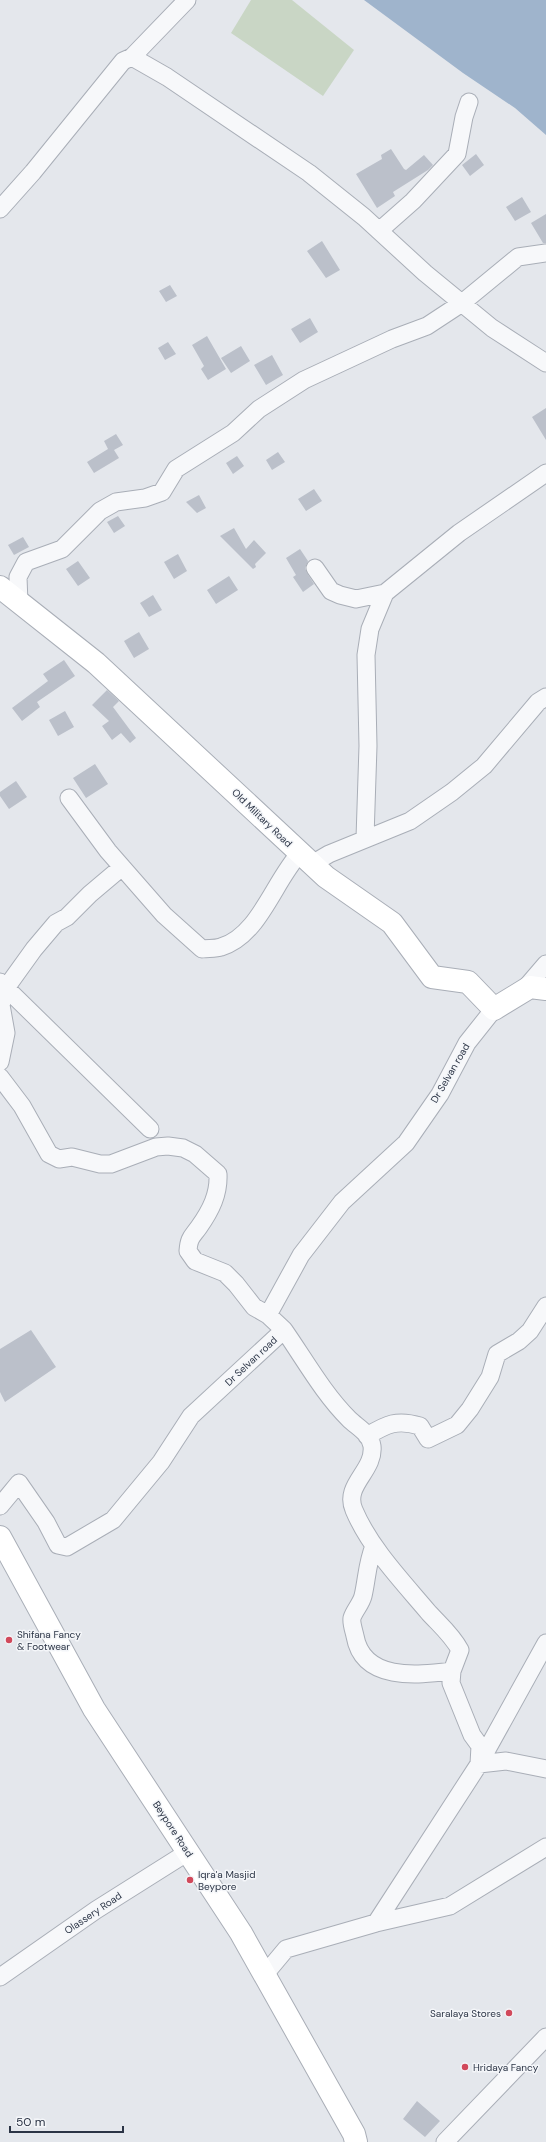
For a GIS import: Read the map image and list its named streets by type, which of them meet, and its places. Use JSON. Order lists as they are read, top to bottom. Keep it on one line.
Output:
{"streets":{"main road":["Old Military Road","Beypore Road"],"street":["Dr Selvan road","Olassery Road"]},"crossings":[["Old Military Road","Dr Selvan road"],["Beypore Road","Olassery Road"]],"places":["Shifana Fancy & Footwear","Iqra'a Masjid Beypore","Saralaya Stores","Hridaya Fancy"],"scale_bar":"50 m"}
